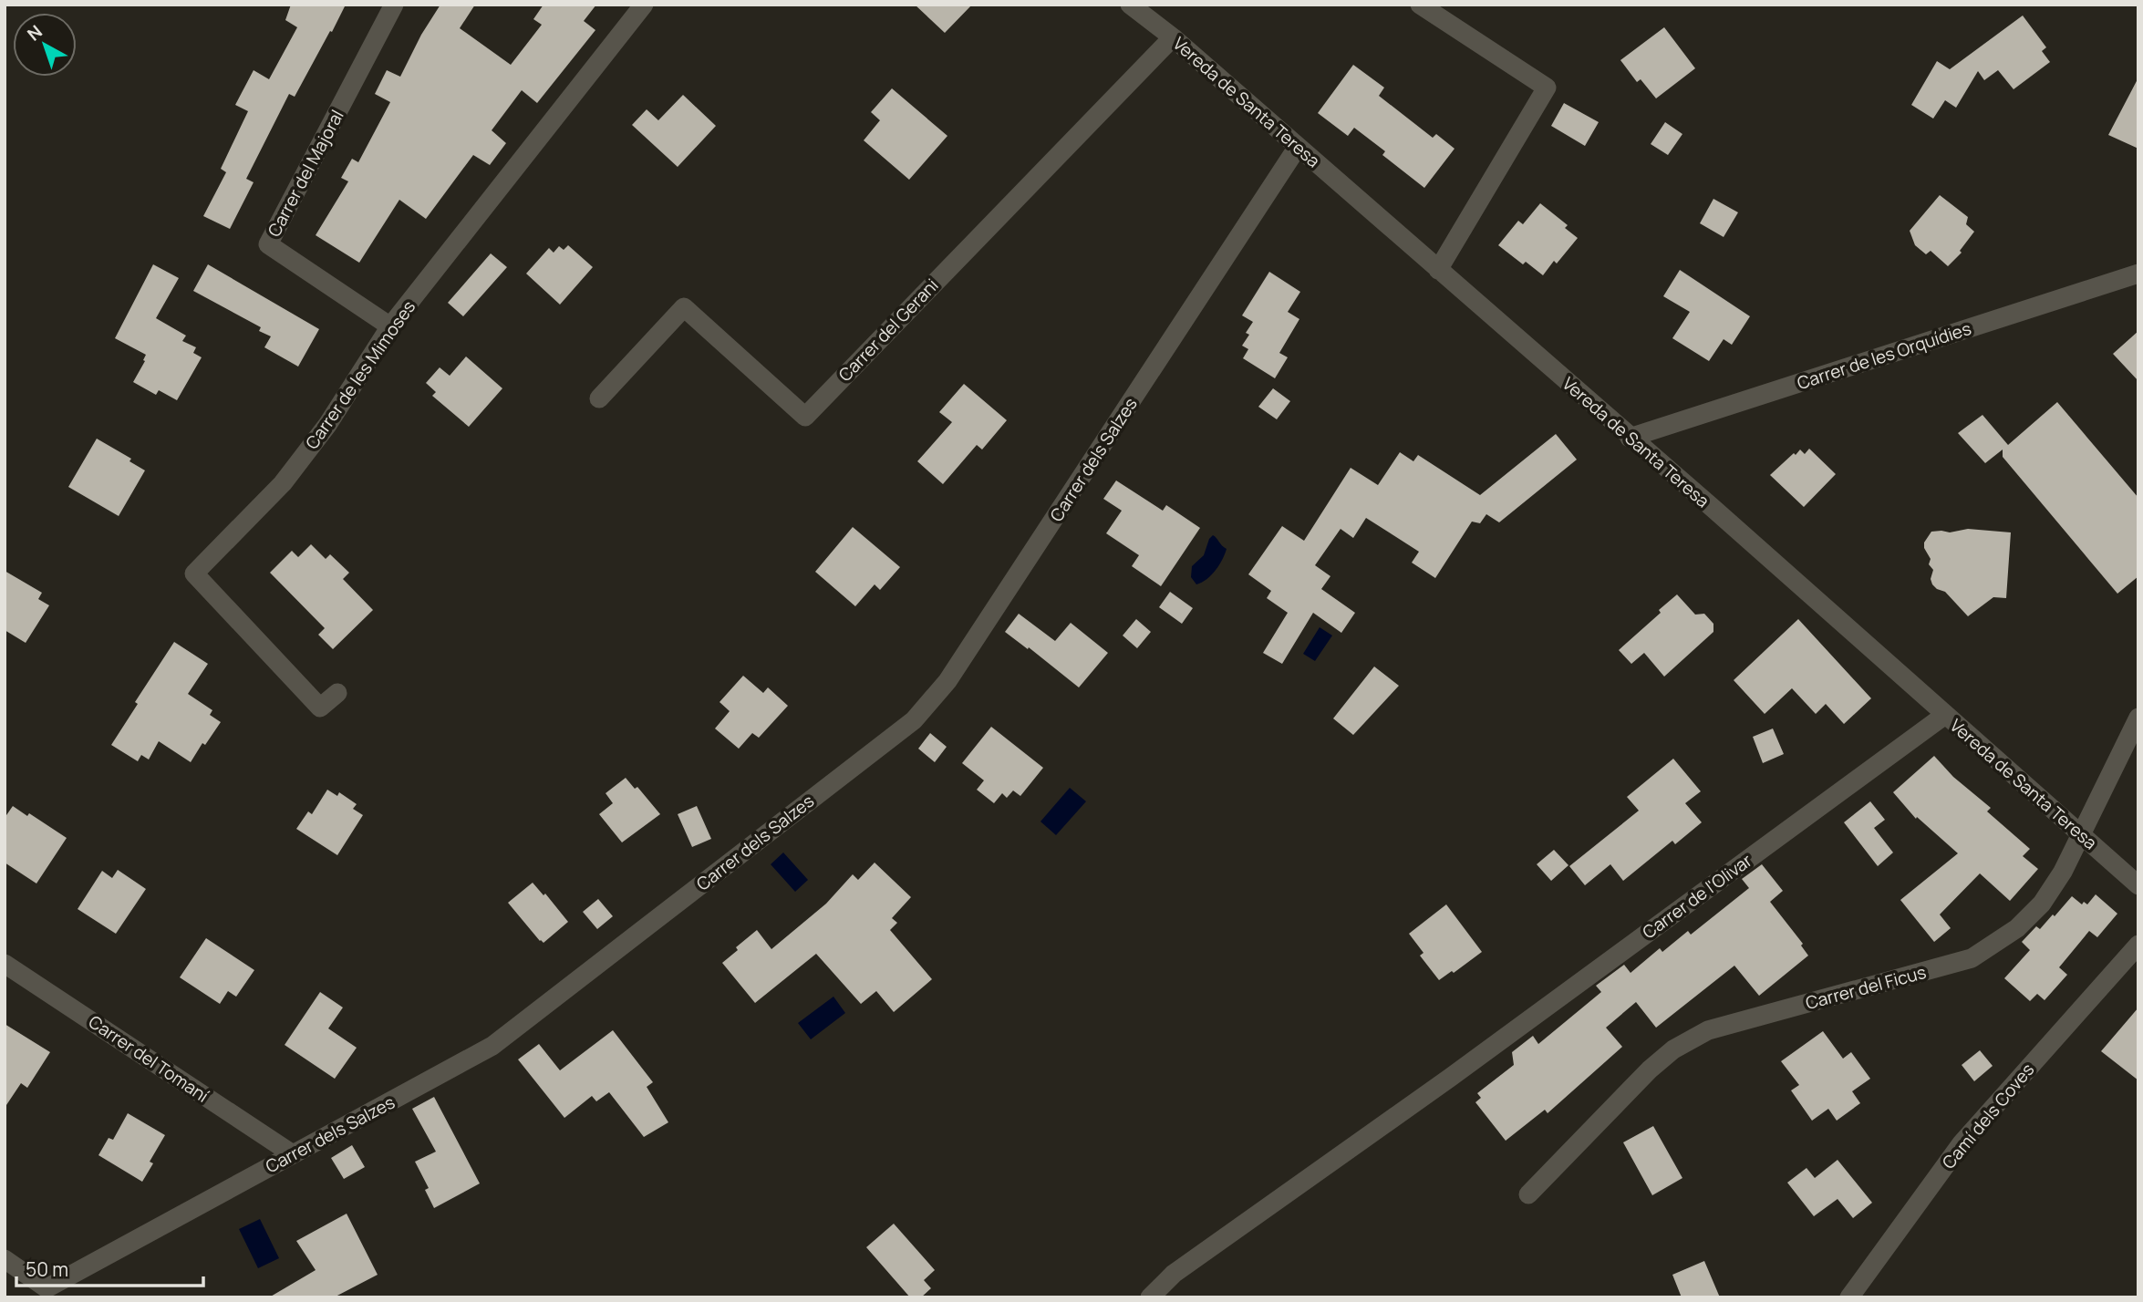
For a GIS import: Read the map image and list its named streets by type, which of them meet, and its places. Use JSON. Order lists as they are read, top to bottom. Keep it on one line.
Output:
{"streets":{"street":["Vereda de Santa Teresa","Carrer del Majoral","Carrer del Gerani","Carrer de les Orquídies","Carrer de les Mimoses","Carrer dels Salzes","Carrer de l'Olivar","Carrer del Ficus","Carrer del Tomaní","Camí dels Coves"]},"crossings":[["Vereda de Santa Teresa","Carrer del Gerani"],["Vereda de Santa Teresa","Carrer de les Orquídies"],["Vereda de Santa Teresa","Carrer dels Salzes"],["Vereda de Santa Teresa","Carrer de l'Olivar"],["Vereda de Santa Teresa","Carrer del Ficus"],["Carrer del Majoral","Carrer de les Mimoses"],["Carrer dels Salzes","Carrer del Tomaní"]],"scale_bar":"50 m","north":"top left"}
